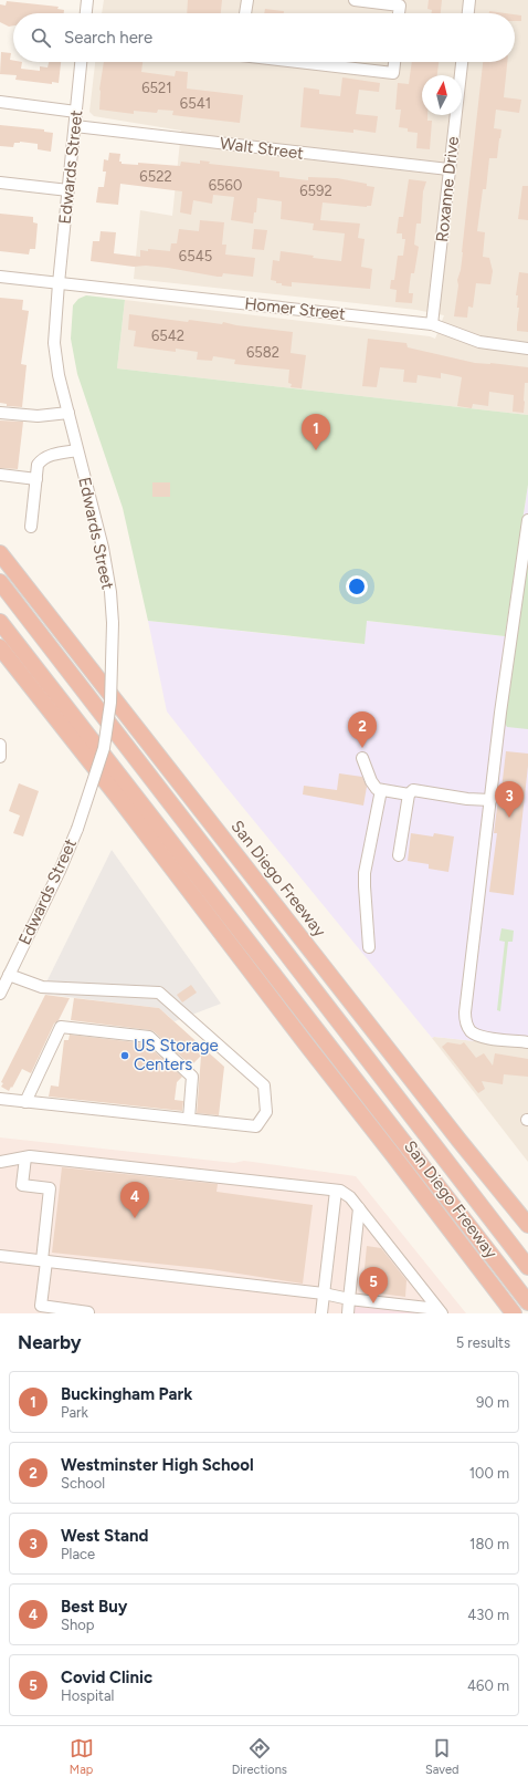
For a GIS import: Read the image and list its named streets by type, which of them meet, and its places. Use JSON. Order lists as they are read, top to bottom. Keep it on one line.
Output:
{"streets":{"highway":["San Diego Freeway"],"street":["Walt Street","Edwards Street","Roxanne Drive","Homer Street"]},"crossings":[["Walt Street","Edwards Street"],["Walt Street","Roxanne Drive"],["Edwards Street","Homer Street"],["Roxanne Drive","Homer Street"]],"places":["US Storage Centers"],"house_numbers":["6521","6541","6522","6560","6592","6545","6542","6582"],"north":"top","page":{"search":"Search here","pins":["1","2","3","4","5"],"heading":["Nearby","5 results"],"list":[{"mark":"1","name":"Buckingham Park","note":"Park","value":"90 m"},{"mark":"2","name":"Westminster High School","note":"School","value":"100 m"},{"mark":"3","name":"West Stand","note":"Place","value":"180 m"},{"mark":"4","name":"Best Buy","note":"Shop","value":"430 m"},{"mark":"5","name":"Covid Clinic","note":"Hospital","value":"460 m"}],"nav":["Map","Directions","Saved"]}}
